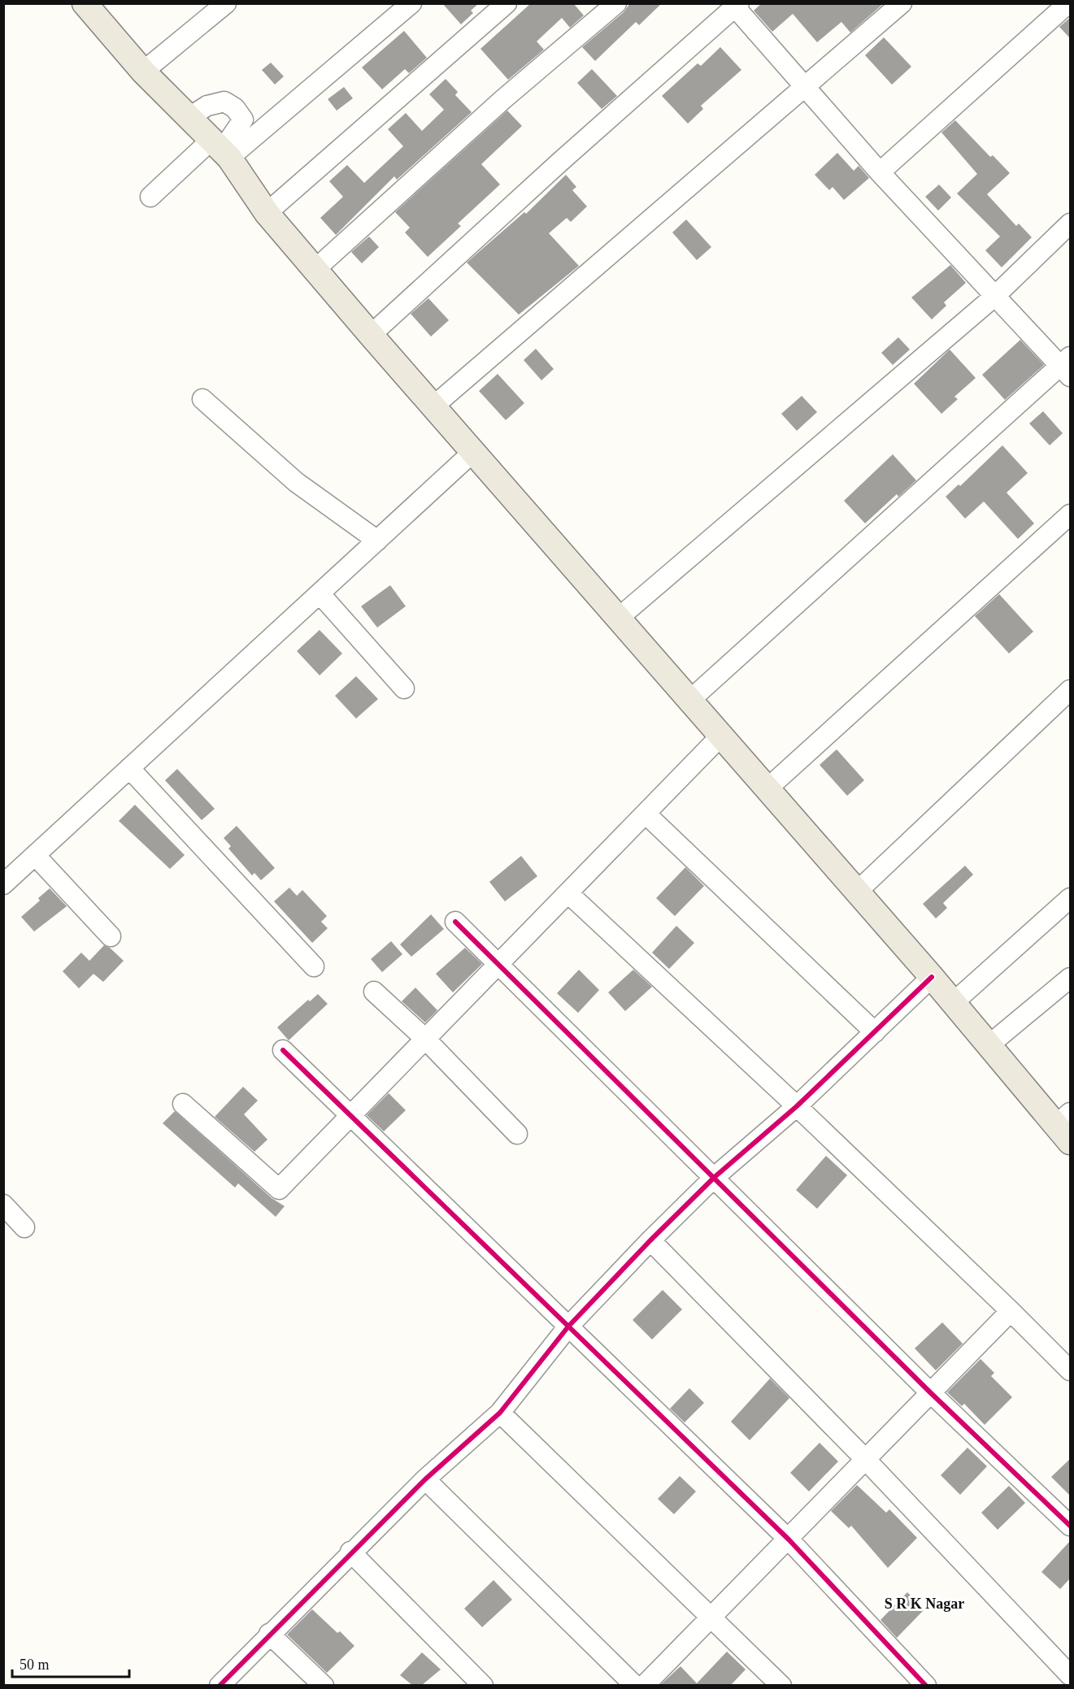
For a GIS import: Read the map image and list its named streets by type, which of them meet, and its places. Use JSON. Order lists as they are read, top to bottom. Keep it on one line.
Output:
{"districts":["S R K Nagar"],"scale_bar":"50 m"}
